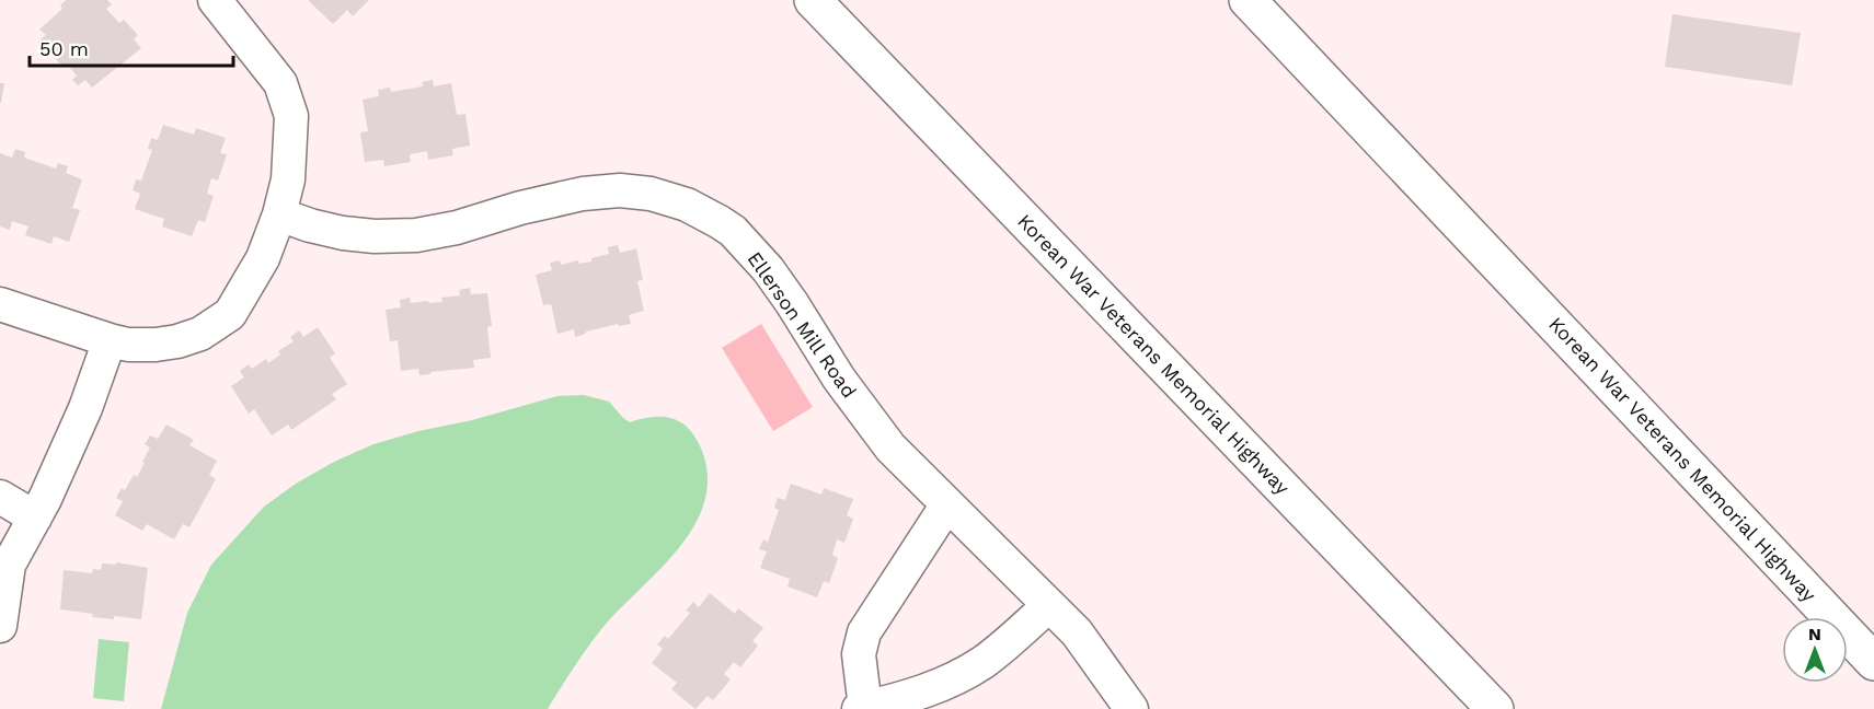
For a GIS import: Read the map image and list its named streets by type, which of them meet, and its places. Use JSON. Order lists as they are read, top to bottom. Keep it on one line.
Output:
{"streets":{"highway":["Korean War Veterans Memorial Highway"],"street":["Ellerson Mill Road"]},"scale_bar":"50 m","north":"top"}
